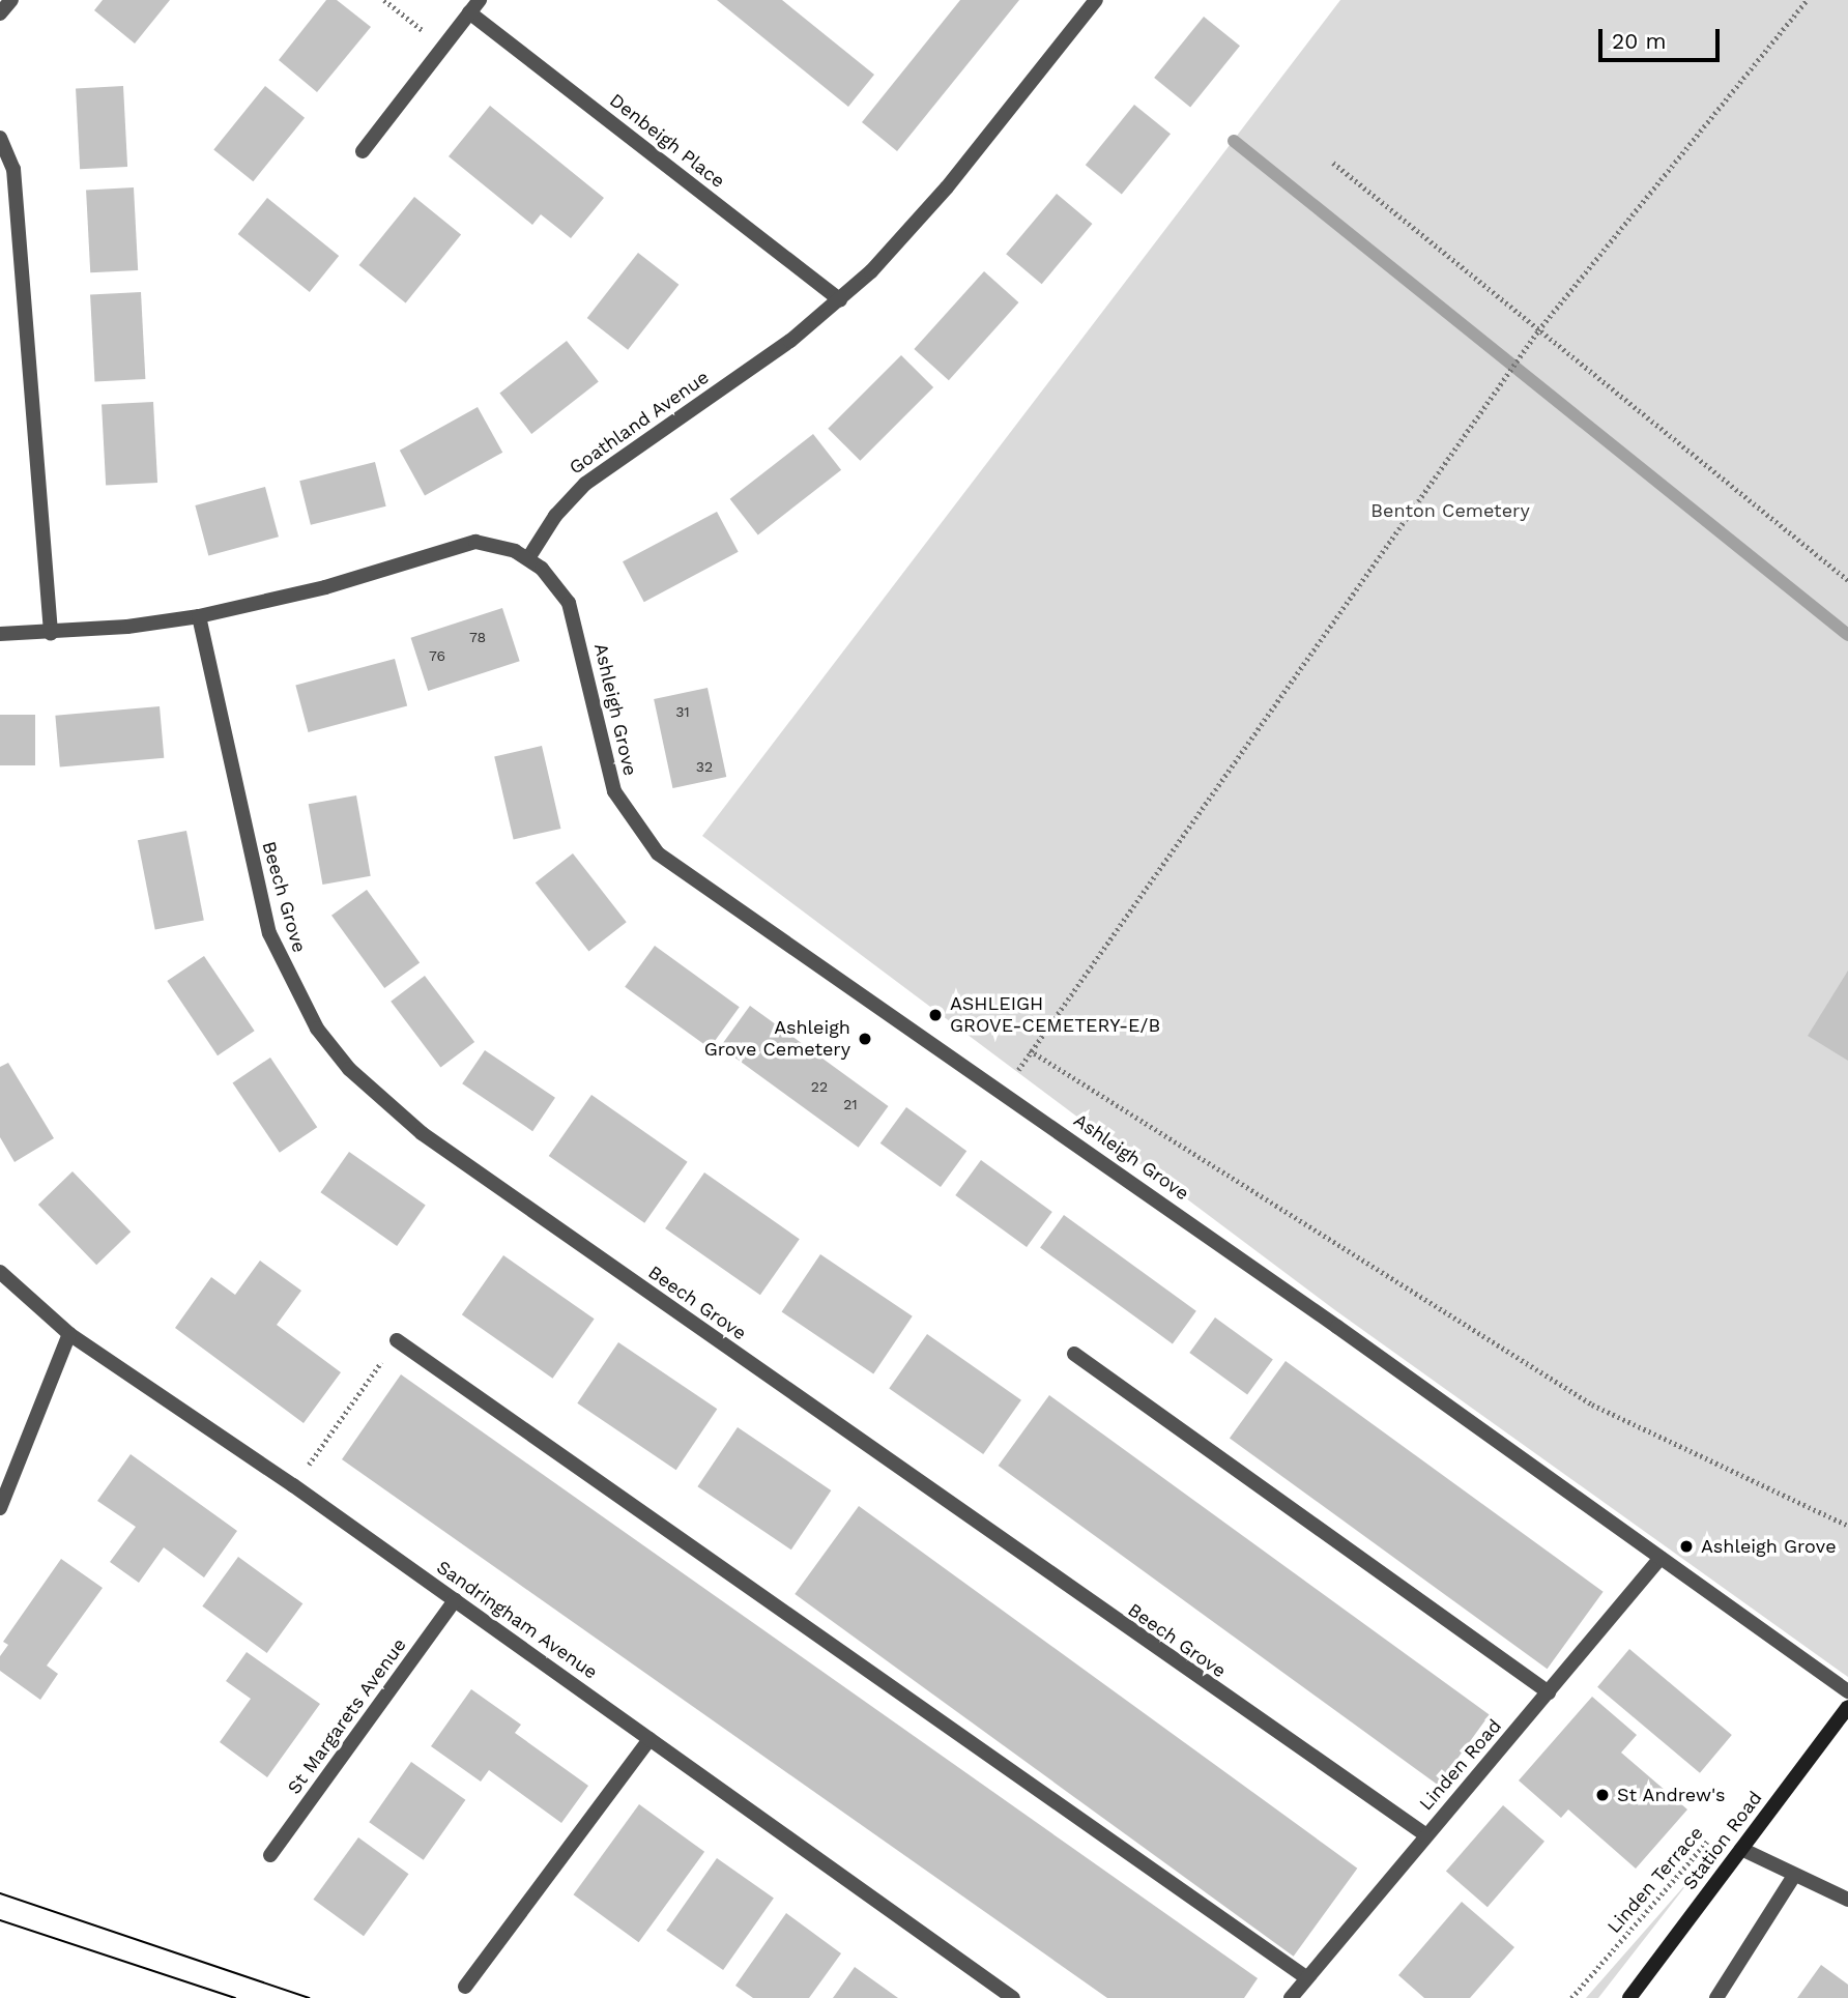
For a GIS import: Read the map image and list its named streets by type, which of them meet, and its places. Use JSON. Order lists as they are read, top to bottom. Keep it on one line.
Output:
{"streets":{"main road":["Station Road"],"street":["Denbeigh Place","Goathland Avenue","Ashleigh Grove","Beech Grove","Sandringham Avenue","St Margarets Avenue","Linden Road"],"path":["Linden Terrace"]},"crossings":[["Denbeigh Place","Goathland Avenue"],["Goathland Avenue","Ashleigh Grove"],["Ashleigh Grove","Linden Road"],["Beech Grove","Linden Road"],["Sandringham Avenue","St Margarets Avenue"]],"parks":["Benton Cemetery"],"places":["ASHLEIGH GROVE-CEMETERY-E/B","Ashleigh Grove Cemetery","Ashleigh Grove","St Andrew's"],"house_numbers":["78","76","31","32","22","21"],"scale_bar":"20 m"}
